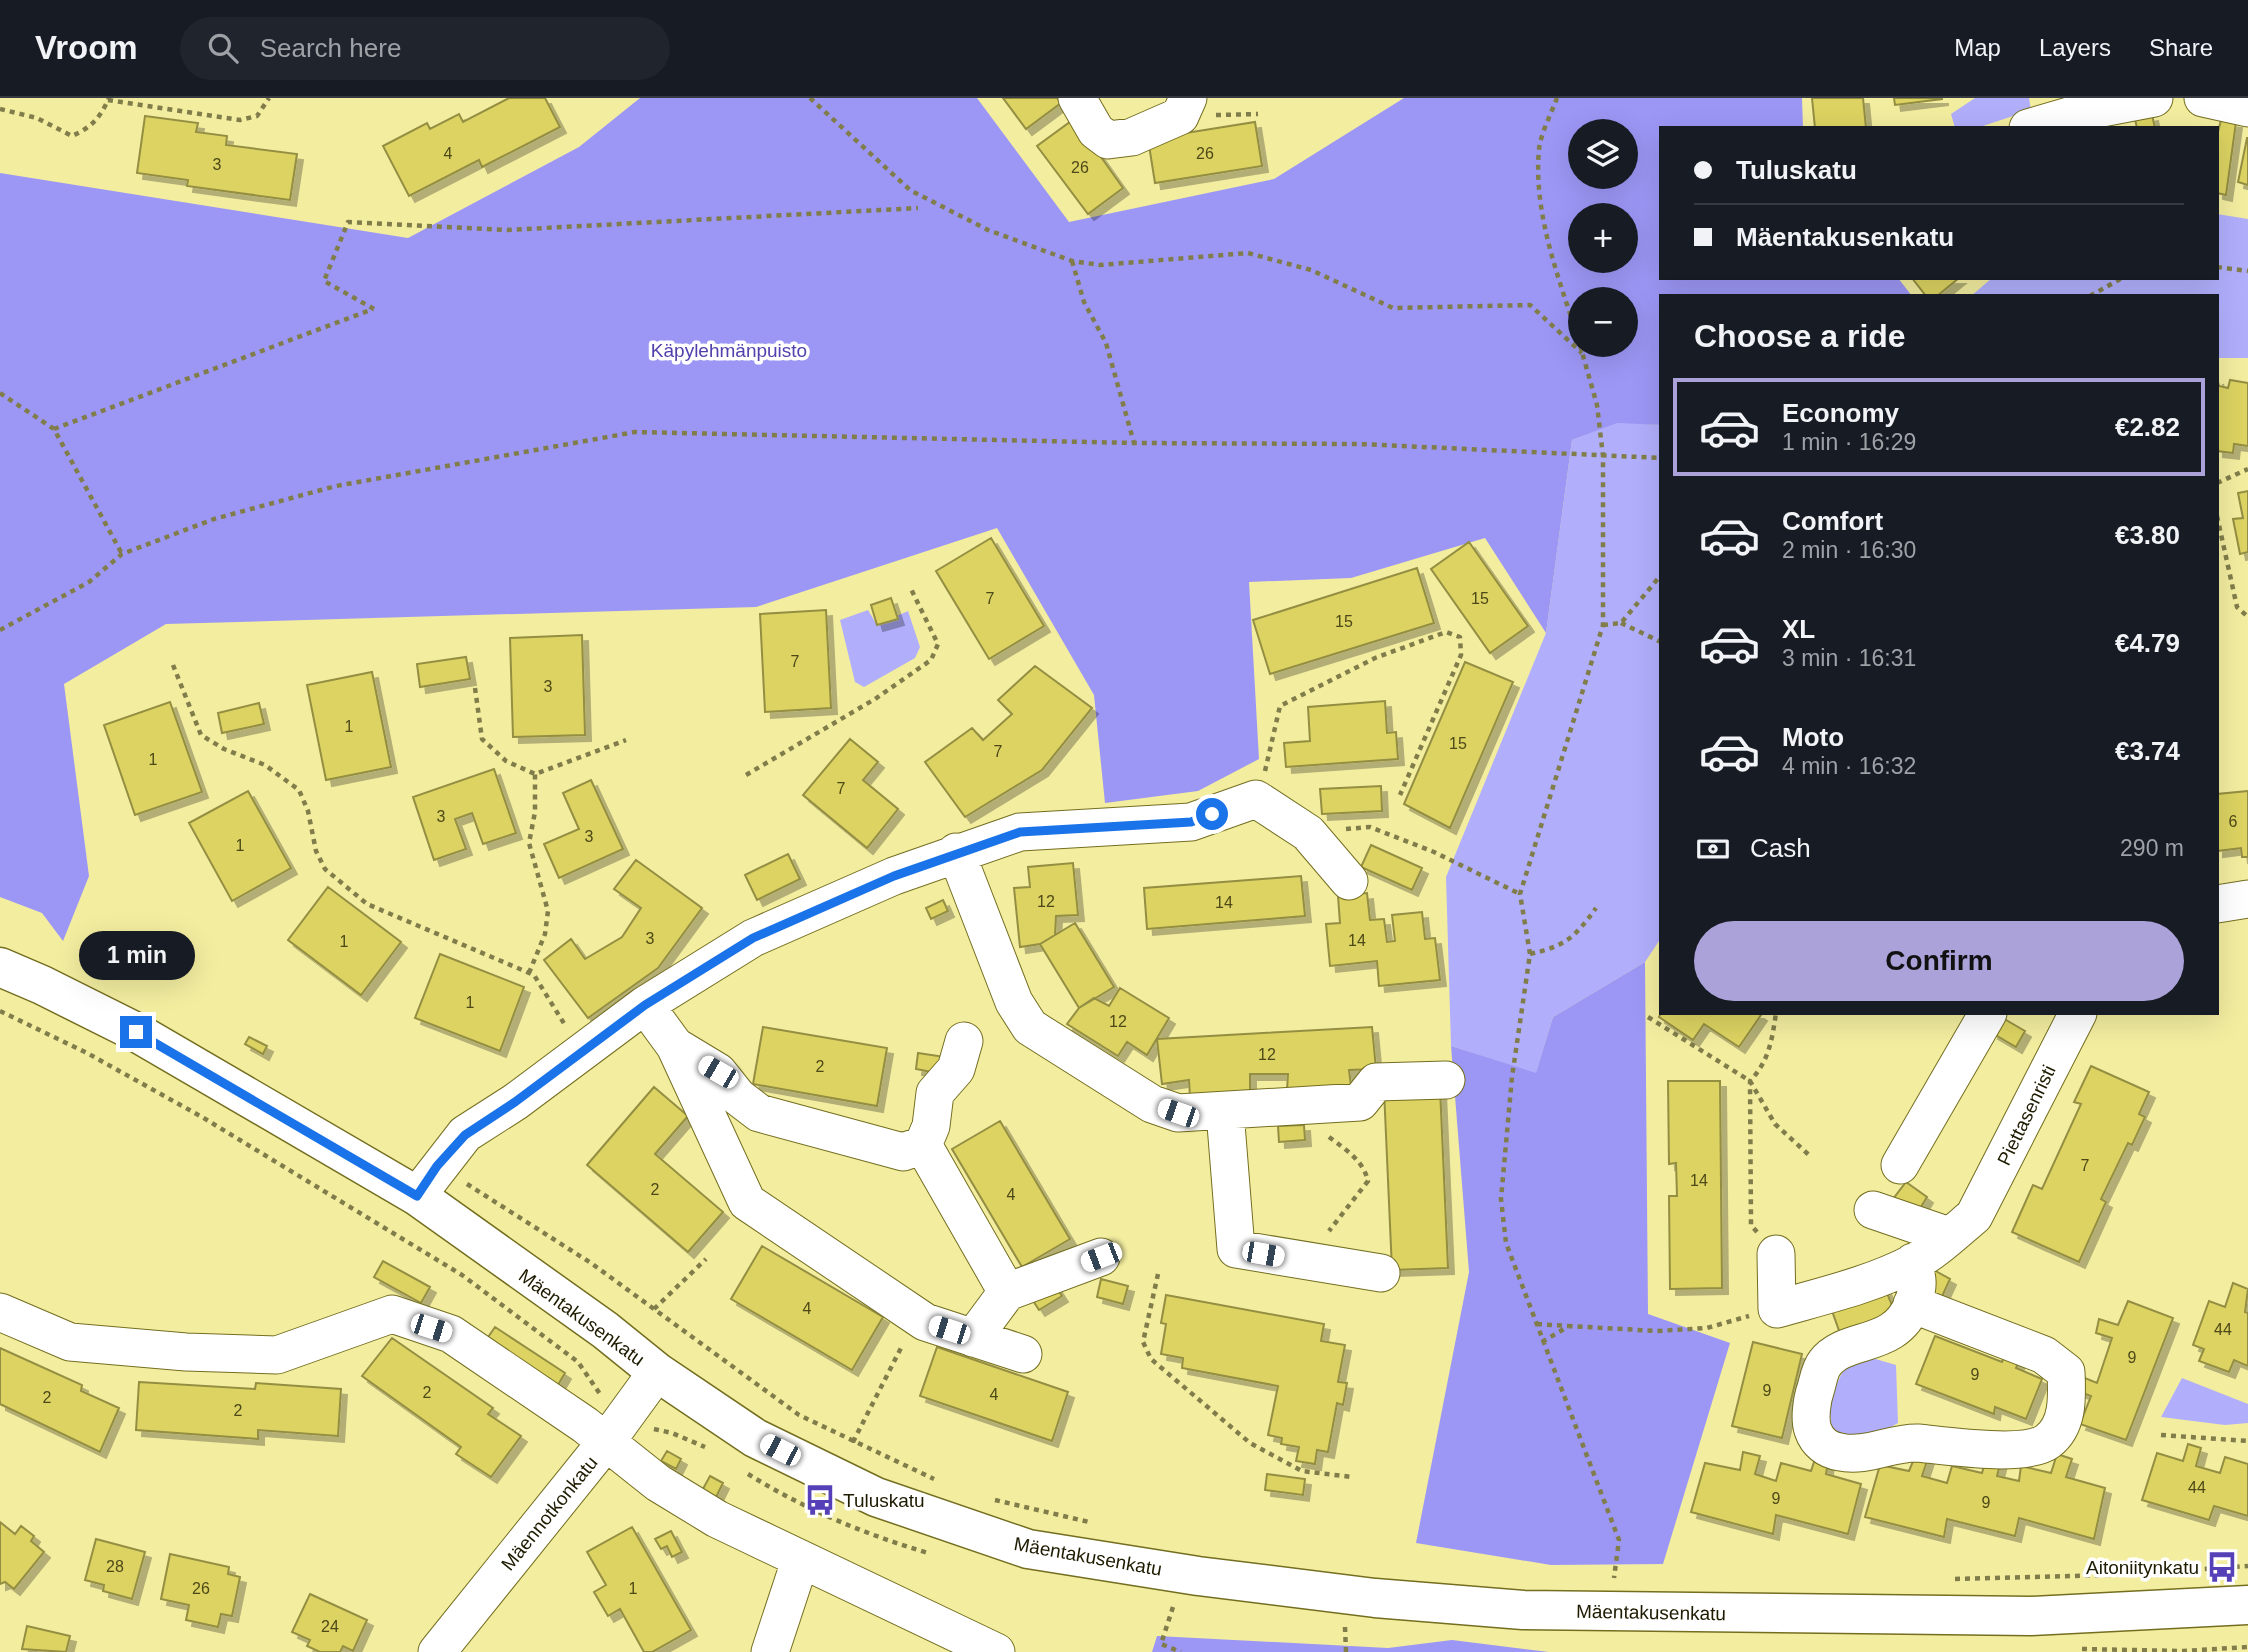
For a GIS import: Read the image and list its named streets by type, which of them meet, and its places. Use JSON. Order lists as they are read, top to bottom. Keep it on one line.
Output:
{"streets":{"main road":["Mäentakusenkatu"],"street":["Piettasenristi","Mäennotkonkatu"]},"crossings":[["Mäentakusenkatu","Mäennotkonkatu"]],"parks":["Käpylehmänpuisto"],"places":{"bus stop":["Tuluskatu","Aitoniitynkatu"]},"house_numbers":["4","26","3","26","7","15","15","7","3","1","15","7","1","7","3","6","3","1","12","14","3","14","1","1","12","12","2","7","14","2","4","4","44","9","9","9","2","4","2","2","44","9","9","28","26","1","24"],"page":{"header":"Vroom","search":"Search here","nav":["Map","Layers","Share"],"map_buttons":["+","−"],"banner":["Tuluskatu","Mäentakusenkatu"],"heading":"Choose a ride","list":[{"name":"Economy","note":"1 min · 16:29","value":"€2.82"},{"name":"Comfort","note":"2 min · 16:30","value":"€3.80"},{"name":"XL","note":"3 min · 16:31","value":"€4.79"},{"name":"Moto","note":"4 min · 16:32","value":"€3.74"}],"pay":["Cash","290 m"],"buttons":"Confirm","bubble":"1 min"}}
